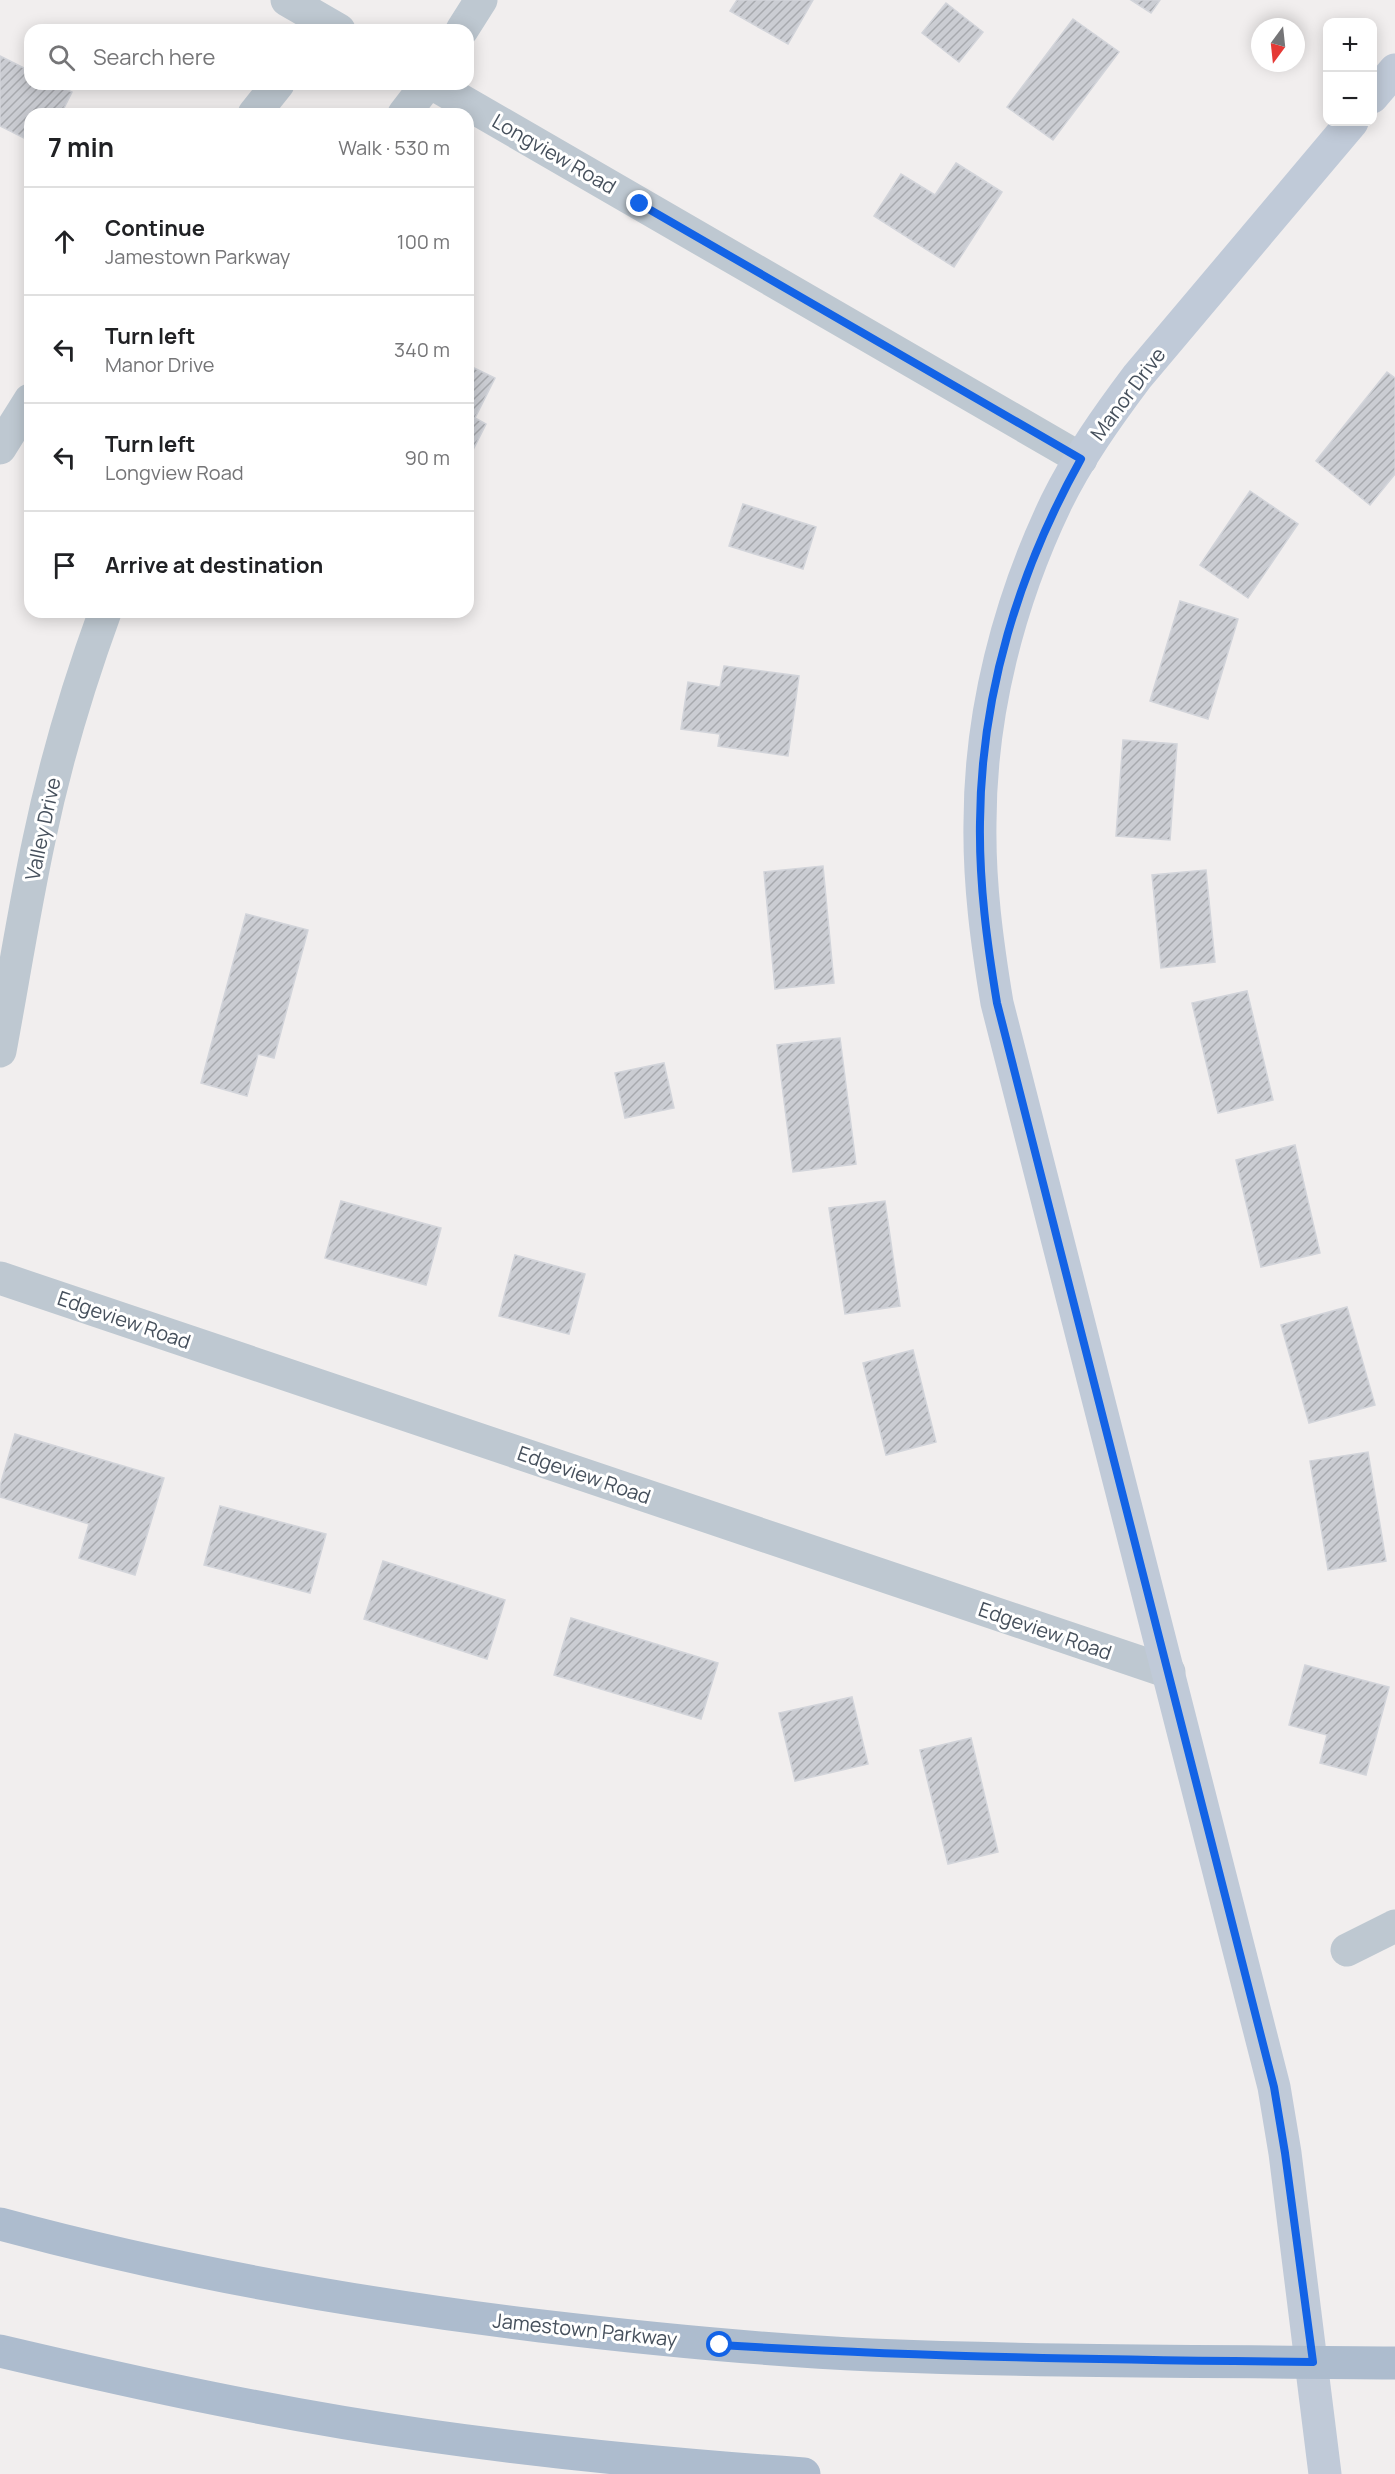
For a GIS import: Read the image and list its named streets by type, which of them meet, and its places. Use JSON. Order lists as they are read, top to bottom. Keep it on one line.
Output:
{"streets":{"main road":["Jamestown Parkway"],"street":["Longview Road","Manor Drive","Valley Drive","Edgeview Road"]},"crossings":[["Longview Road","Manor Drive"],["Manor Drive","Edgeview Road"],["Manor Drive","Jamestown Parkway"]],"north":"bottom","page":{"map_buttons":["+","−"],"search":"Search here","heading":["7 min","Walk · 530 m"],"list":[["Continue","Jamestown Parkway","100 m"],["Turn left","Manor Drive","340 m"],["Turn left","Longview Road","90 m"],"Arrive at destination"]}}
